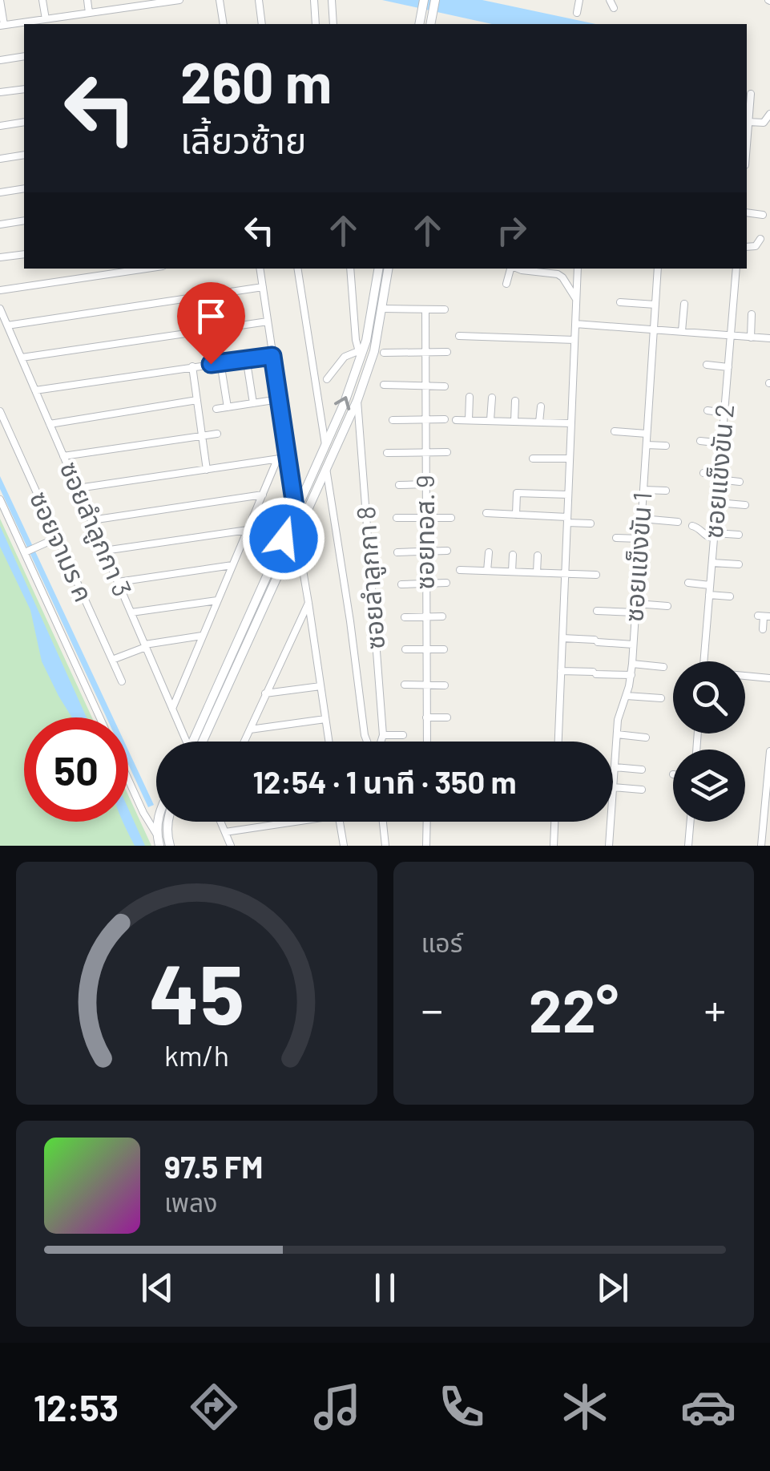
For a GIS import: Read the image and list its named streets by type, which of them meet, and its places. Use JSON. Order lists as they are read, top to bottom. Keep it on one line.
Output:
{"streets":{"street":["ซอยแข็งขัน 2","ซอยลำลูกกา 3","ซอยทอส. 9","ซอยจามร ค","ซอยแข็งขัน 1","ซอยลำลูกกา 8"]},"page":{"turn":["260 m","เลี้ยวซ้าย"],"limit":"50","trip":"12:54 · 1 นาที · 350 m","tile":"แอร์","heat":["−","22°","+"],"song":["97.5 FM","เพลง"],"tabs":"12:53","gauge":["45","km/h"]}}
